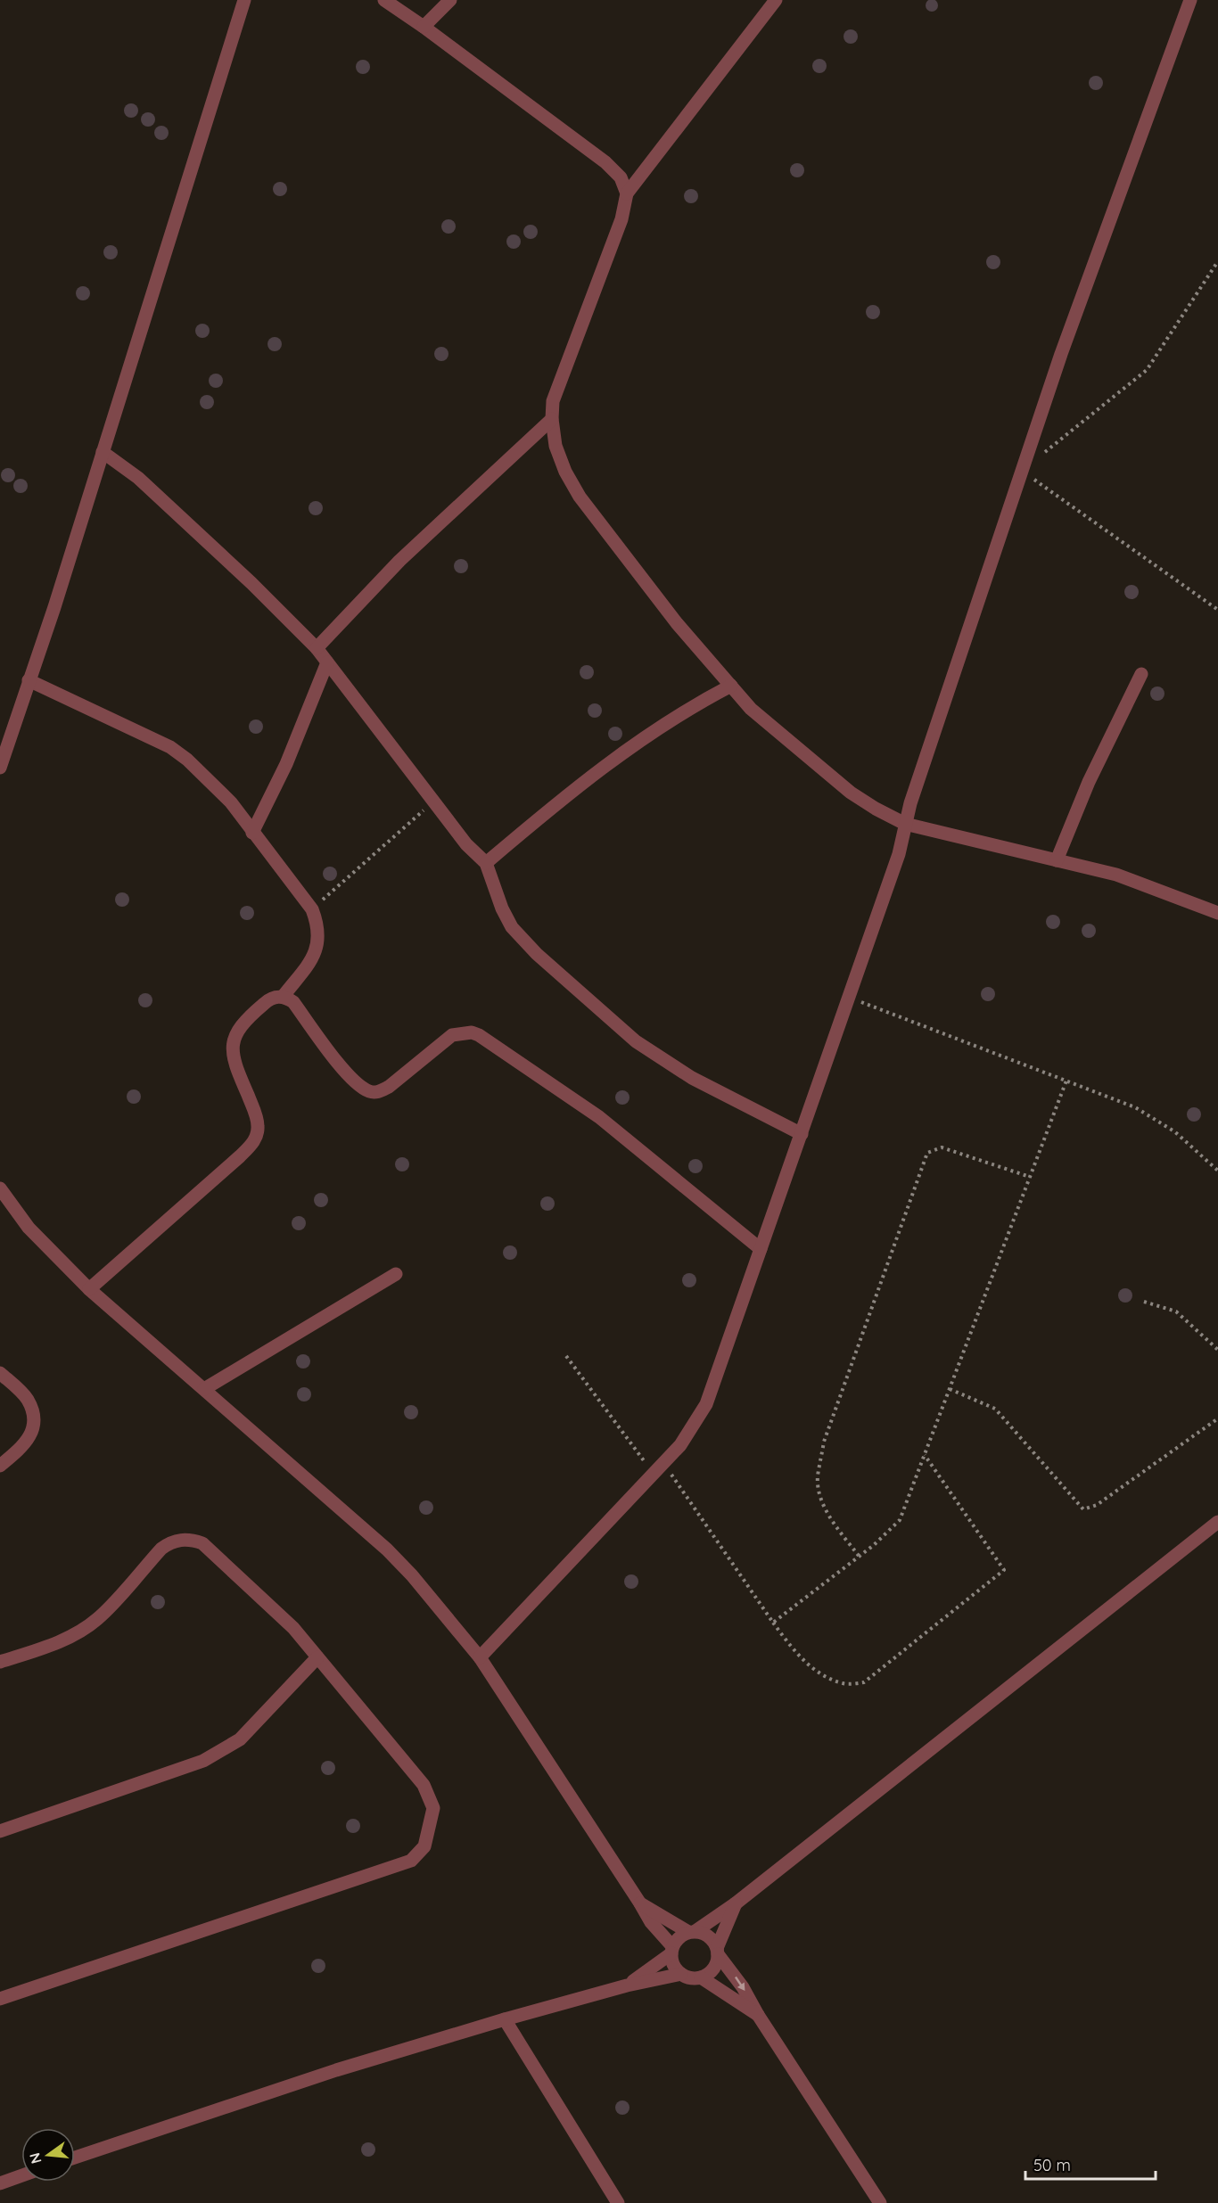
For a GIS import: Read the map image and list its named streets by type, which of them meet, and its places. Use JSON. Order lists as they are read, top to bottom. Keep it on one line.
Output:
{"scale_bar":"50 m","north":"left"}
